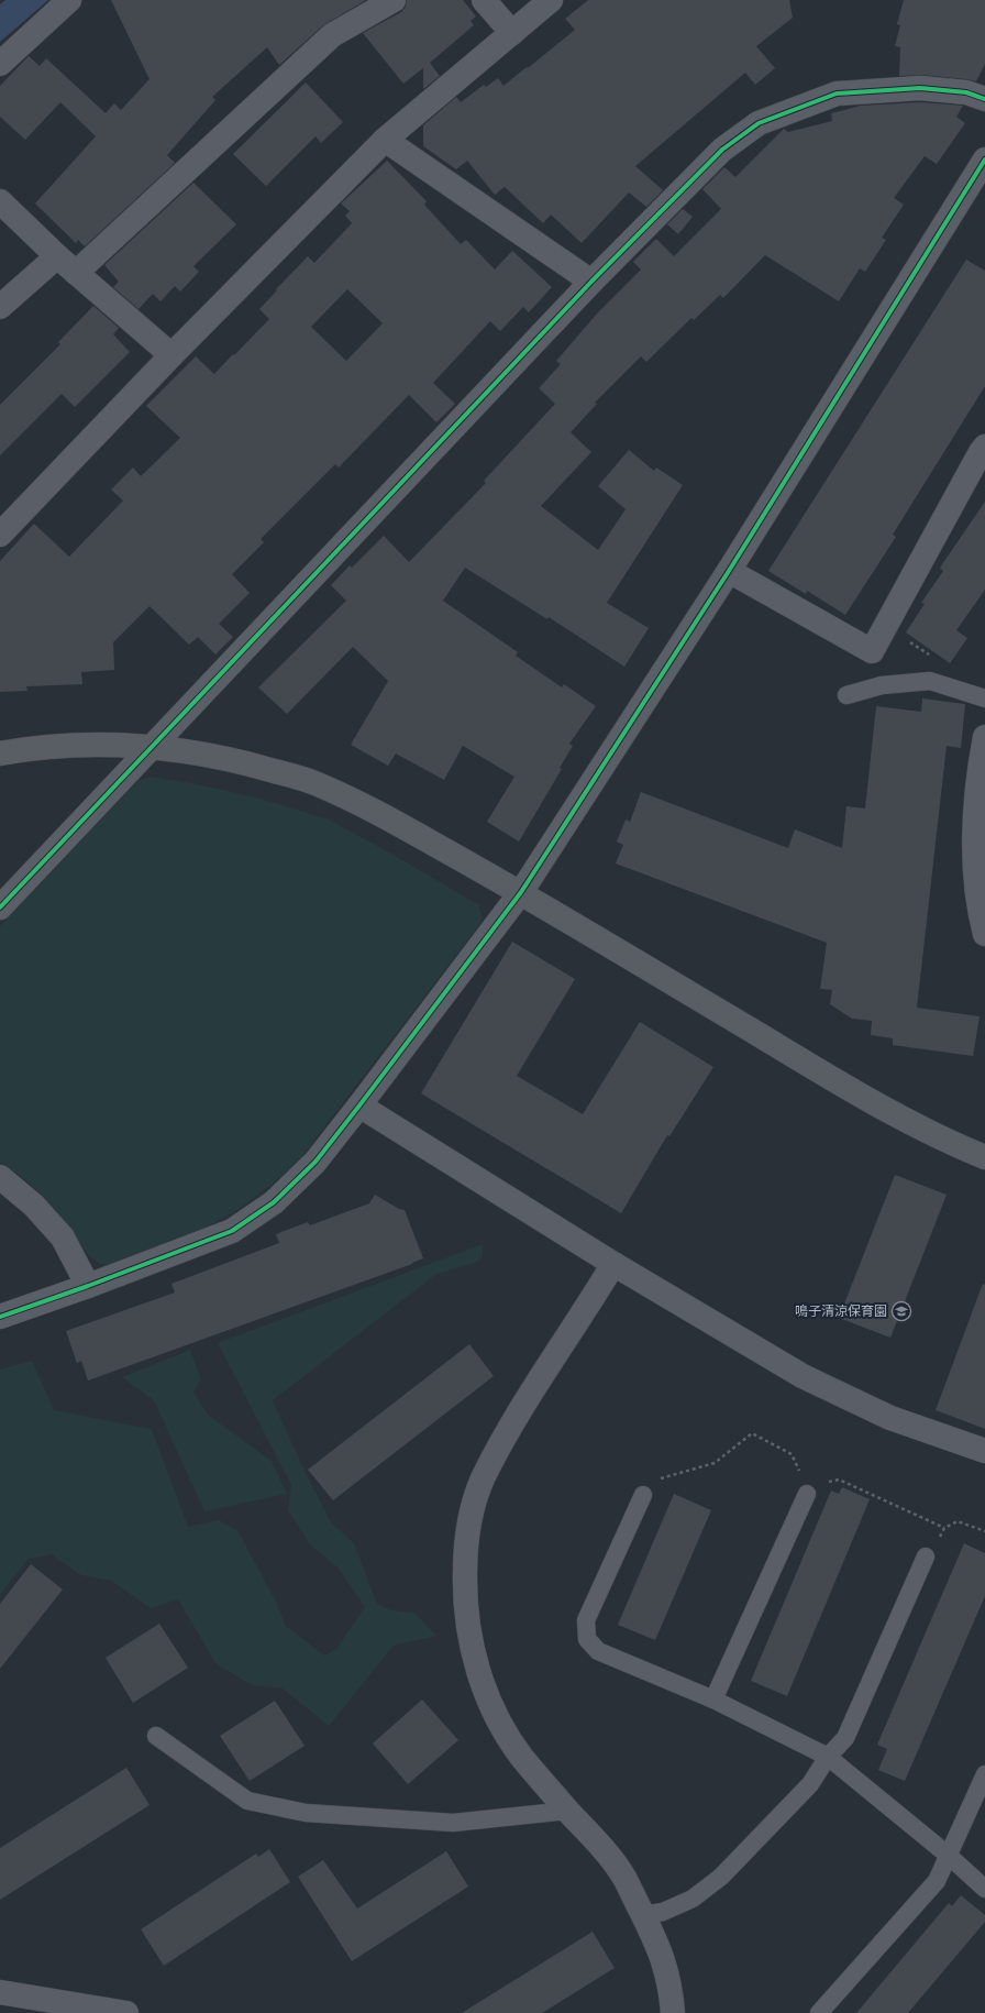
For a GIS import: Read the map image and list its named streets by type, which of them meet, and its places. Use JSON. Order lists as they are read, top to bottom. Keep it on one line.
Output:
{"places":{"school or university":["鳴子清涼保育園"]}}
